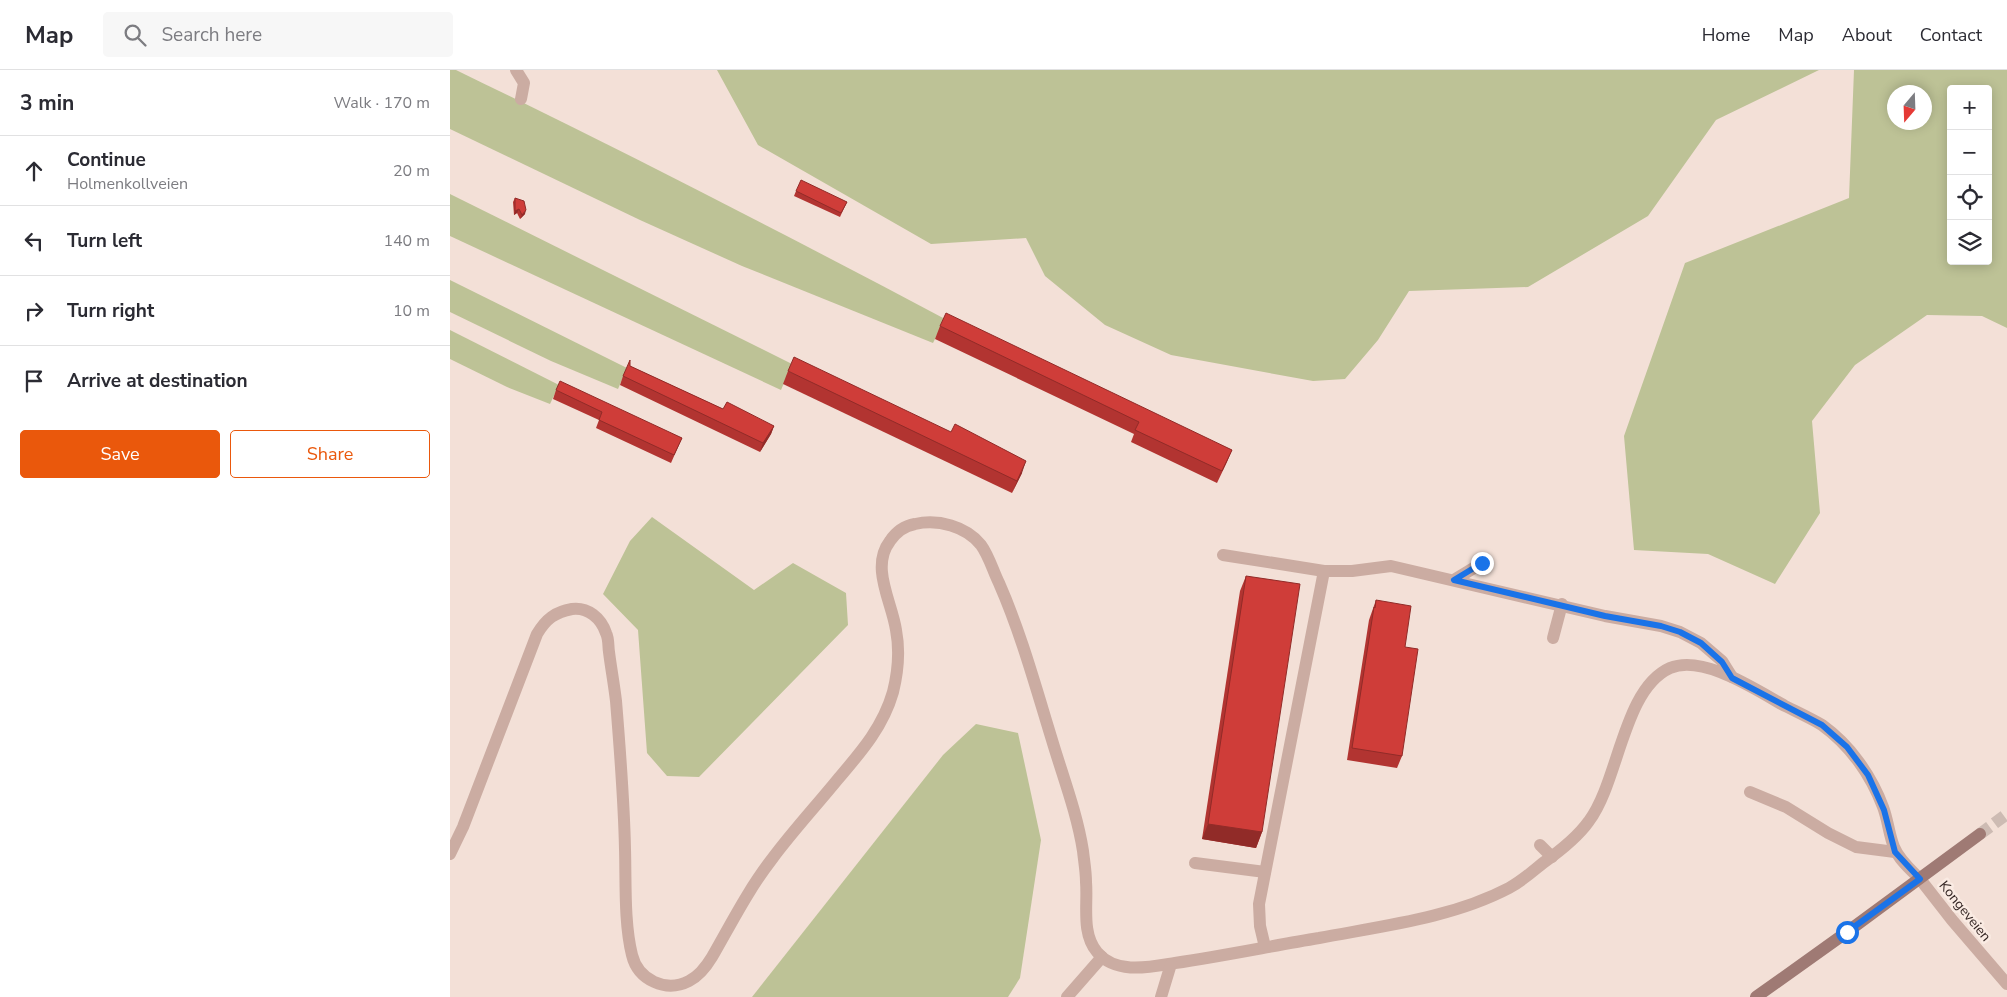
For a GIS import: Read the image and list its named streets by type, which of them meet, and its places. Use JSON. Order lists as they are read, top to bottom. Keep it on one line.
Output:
{"streets":{"street":["Kongeveien"]},"north":"bottom","page":{"header":"Map","search":"Search here","nav":["Home","Map","About","Contact"],"heading":["3 min","Walk · 170 m"],"map_buttons":["+","−"],"list":[["Continue","Holmenkollveien","20 m"],["Turn left","140 m"],["Turn right","10 m"],"Arrive at destination"],"buttons":["Save","Share"]}}
